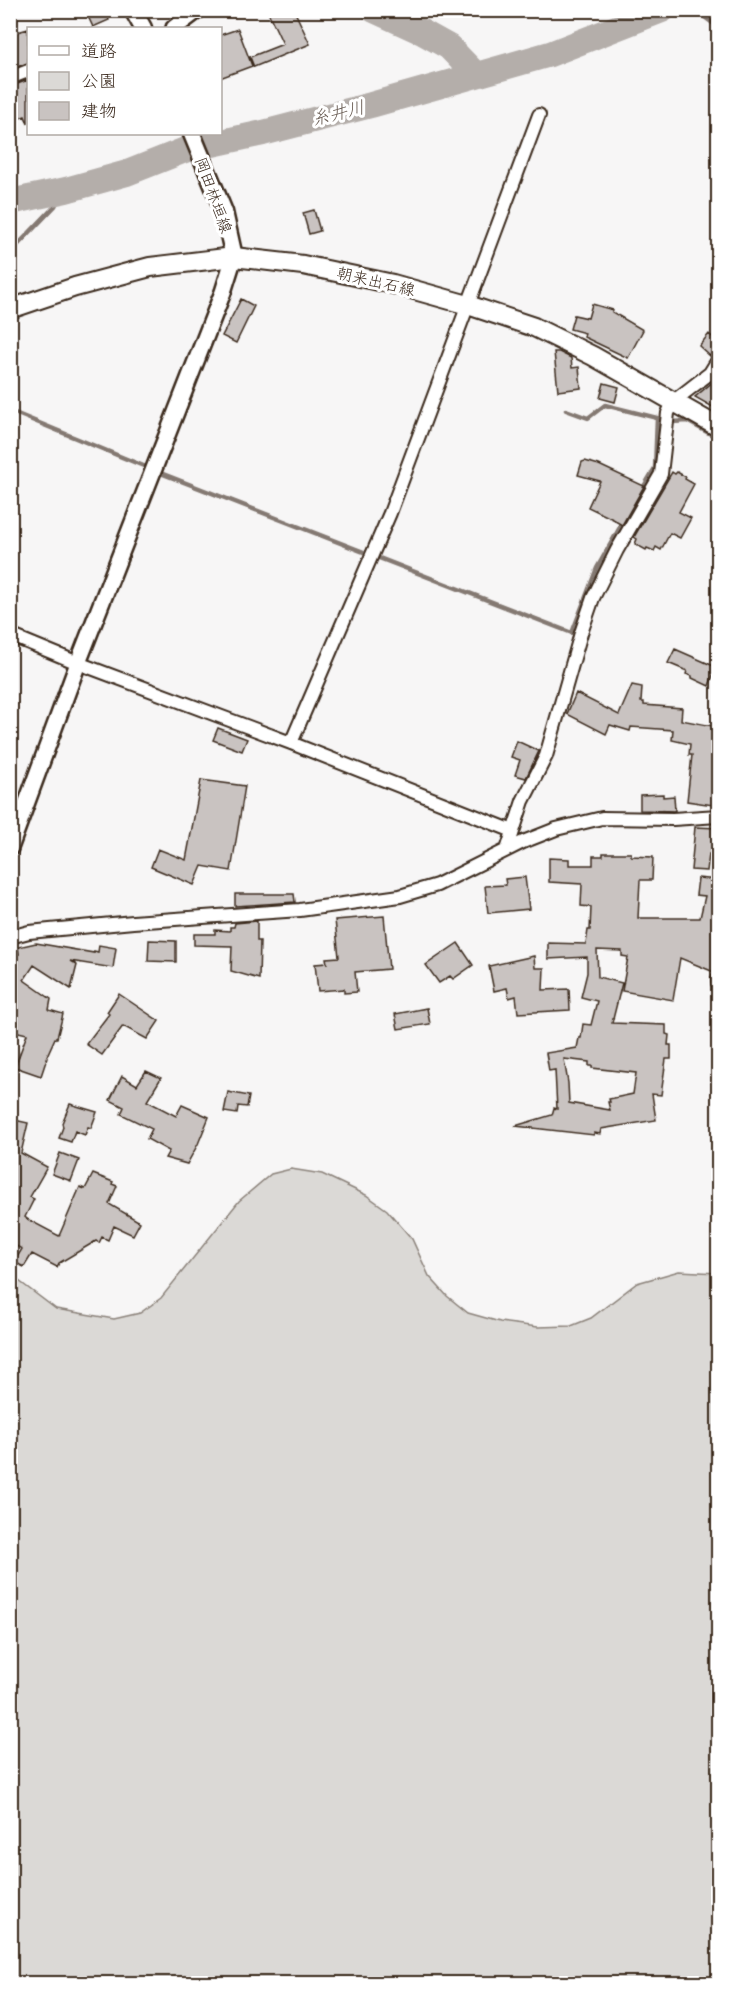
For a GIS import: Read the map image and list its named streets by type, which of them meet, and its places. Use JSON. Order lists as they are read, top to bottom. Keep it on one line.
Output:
{"streets":{"main road":["岡田林垣線","朝来出石線"]},"crossings":[["岡田林垣線","朝来出石線"]],"water":["糸井川"],"legend":["道路","公園","建物"]}
